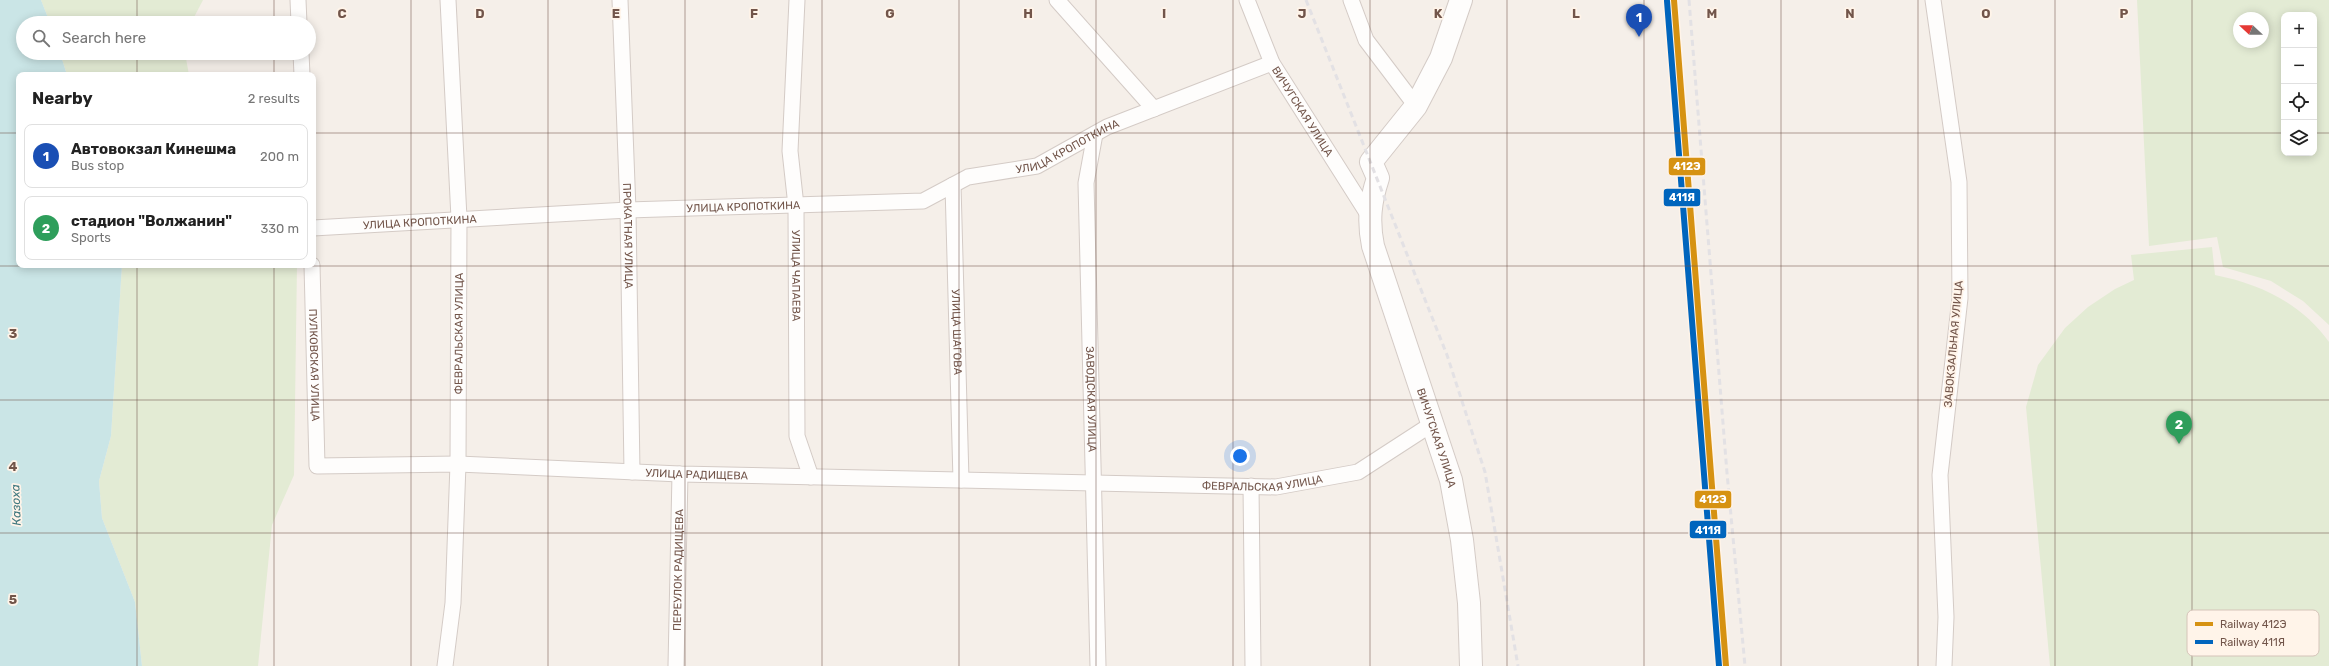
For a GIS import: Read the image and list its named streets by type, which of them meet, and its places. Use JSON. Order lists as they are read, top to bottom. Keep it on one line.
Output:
{"streets":{"main road":["ВИЧУГСКАЯ УЛИЦА"],"street":["УЛИЦА КРОПОТКИНА","ПРОКАТНАЯ УЛИЦА","УЛИЦА ЧАПАЕВА","УЛИЦА ШАГОВА","ФЕВРАЛЬСКАЯ УЛИЦА","ЗАВОКЗАЛЬНАЯ УЛИЦА","ПУЛКОВСКАЯ УЛИЦА","ЗАВОДСКАЯ УЛИЦА","УЛИЦА РАДИЩЕВА","ПЕРЕУЛОК РАДИЩЕВА"]},"crossings":[["ВИЧУГСКАЯ УЛИЦА","УЛИЦА КРОПОТКИНА"],["ВИЧУГСКАЯ УЛИЦА","ФЕВРАЛЬСКАЯ УЛИЦА"],["УЛИЦА КРОПОТКИНА","ПРОКАТНАЯ УЛИЦА"],["УЛИЦА КРОПОТКИНА","УЛИЦА ЧАПАЕВА"],["УЛИЦА КРОПОТКИНА","УЛИЦА ШАГОВА"],["УЛИЦА КРОПОТКИНА","ФЕВРАЛЬСКАЯ УЛИЦА"],["УЛИЦА КРОПОТКИНА","ЗАВОДСКАЯ УЛИЦА"],["ПРОКАТНАЯ УЛИЦА","УЛИЦА РАДИЩЕВА"],["УЛИЦА ЧАПАЕВА","УЛИЦА РАДИЩЕВА"],["УЛИЦА ШАГОВА","УЛИЦА РАДИЩЕВА"],["ФЕВРАЛЬСКАЯ УЛИЦА","ЗАВОДСКАЯ УЛИЦА"],["ФЕВРАЛЬСКАЯ УЛИЦА","УЛИЦА РАДИЩЕВА"],["ПУЛКОВСКАЯ УЛИЦА","УЛИЦА РАДИЩЕВА"],["УЛИЦА РАДИЩЕВА","ПЕРЕУЛОК РАДИЩЕВА"]],"water":["Казоха"],"lines":["rail line 412Э","rail line 411Я"],"legend":["Railway 412Э","Railway 411Я"],"north":"left","page":{"pins":["1","2"],"map_buttons":["+","−"],"search":"Search here","heading":["Nearby","2 results"],"list":[{"mark":"1","name":"Автовокзал Кинешма","note":"Bus stop","value":"200 m"},{"mark":"2","name":"стадион \"Волжанин\"","note":"Sports","value":"330 m"}]},"grid":{"columns":["C","D","E","F","G","H","I","J","K","L","M","N","O","P"],"rows":["3","4","5"]}}
